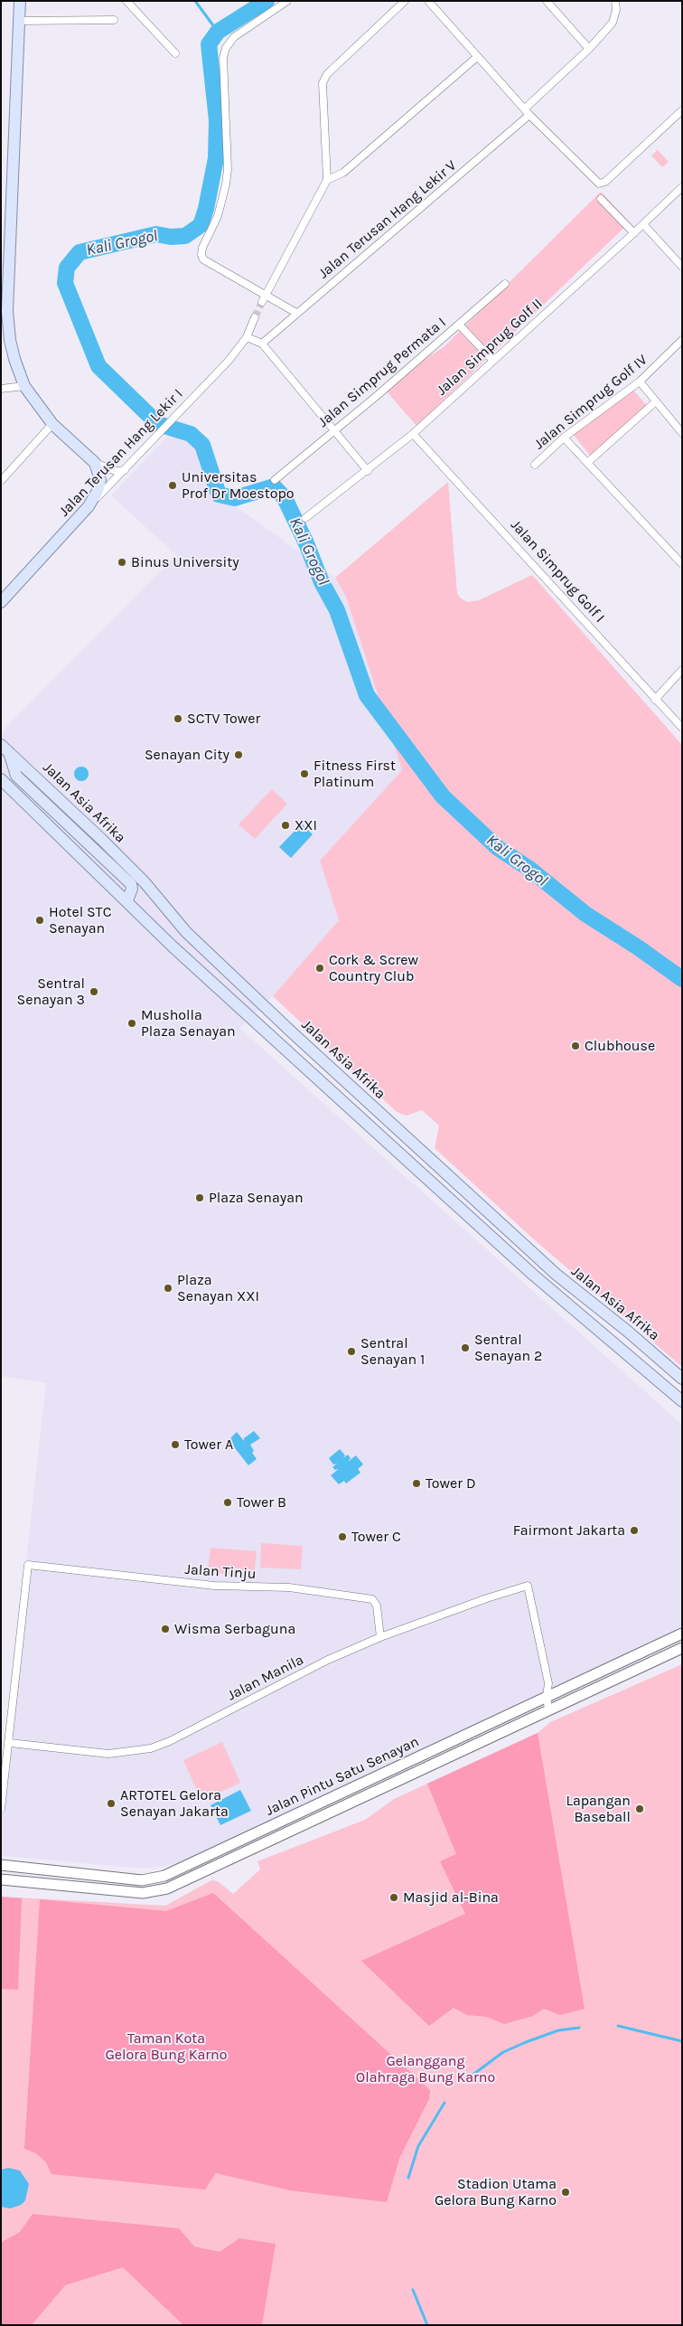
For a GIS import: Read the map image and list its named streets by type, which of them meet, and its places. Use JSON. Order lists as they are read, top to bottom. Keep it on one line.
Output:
{"streets":{"main road":["Jalan Terusan Hang Lekir I","Jalan Asia Afrika","Jalan Pintu Satu Senayan"],"street":["Jalan Terusan Hang Lekir V","Jalan Simprug Golf II","Jalan Simprug Permata I","Jalan Simprug Golf IV","Jalan Simprug Golf I","Jalan Tinju","Jalan Manila"]},"crossings":[["Jalan Simprug Golf II","Jalan Simprug Golf I"],["Jalan Tinju","Jalan Manila"]],"water":["Kali Grogol"],"parks":["Taman Kota Gelora Bung Karno","Gelanggang Olahraga Bung Karno"],"places":["Universitas Prof Dr Moestopo","Binus University","SCTV Tower","Senayan City","Fitness First Platinum","XXI","Hotel STC Senayan","Cork & Screw Country Club","Sentral Senayan 3","Musholla Plaza Senayan","Clubhouse","Plaza Senayan","Plaza Senayan XXI","Sentral Senayan 2","Sentral Senayan 1","Tower A","Tower D","Tower B","Fairmont Jakarta","Tower C","Wisma Serbaguna","ARTOTEL Gelora Senayan Jakarta","Lapangan Baseball","Masjid al-Bina","Stadion Utama Gelora Bung Karno"]}
